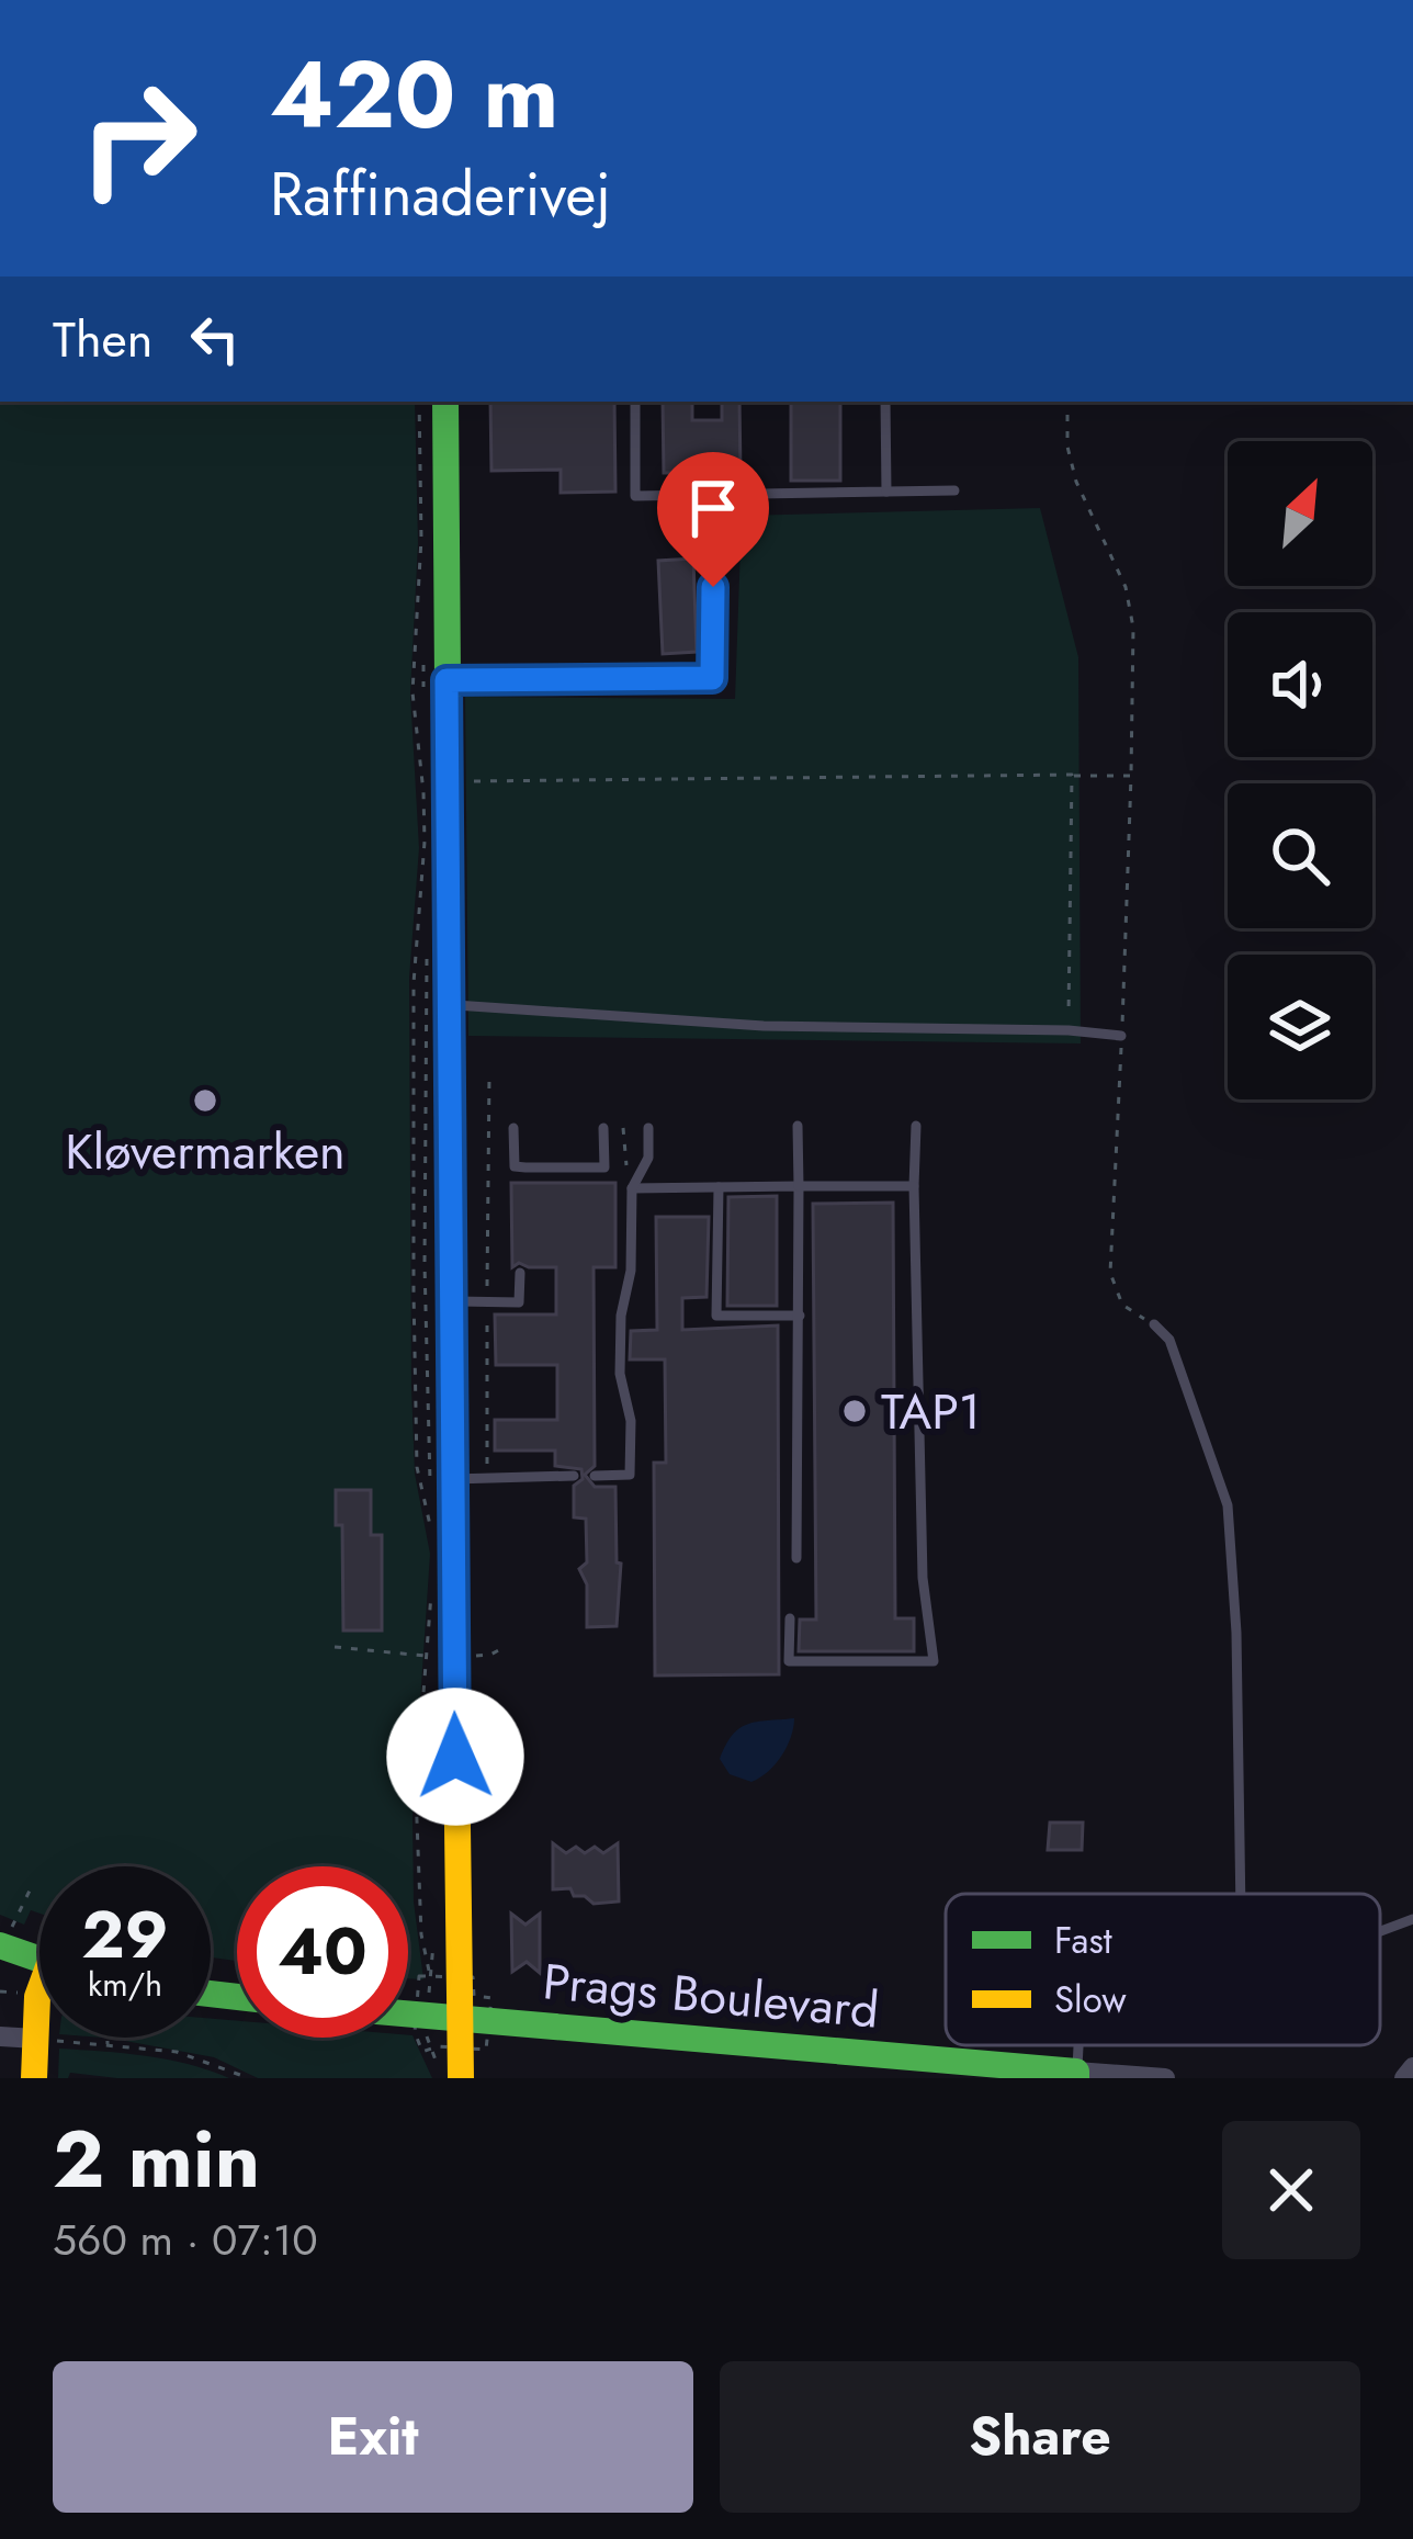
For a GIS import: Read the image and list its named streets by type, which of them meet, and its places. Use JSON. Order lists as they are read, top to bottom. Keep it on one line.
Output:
{"streets":{"street":["Prags Boulevard"]},"places":["Kløvermarken","TAP1"],"legend":["Fast","Slow"],"north":"top right","page":{"turn":["420 m","Raffinaderivej"],"then":"Then","speed":"29 km/h","limit":"40","heading":["2 min","560 m · 07:10"],"buttons":["Exit","Share"]}}
